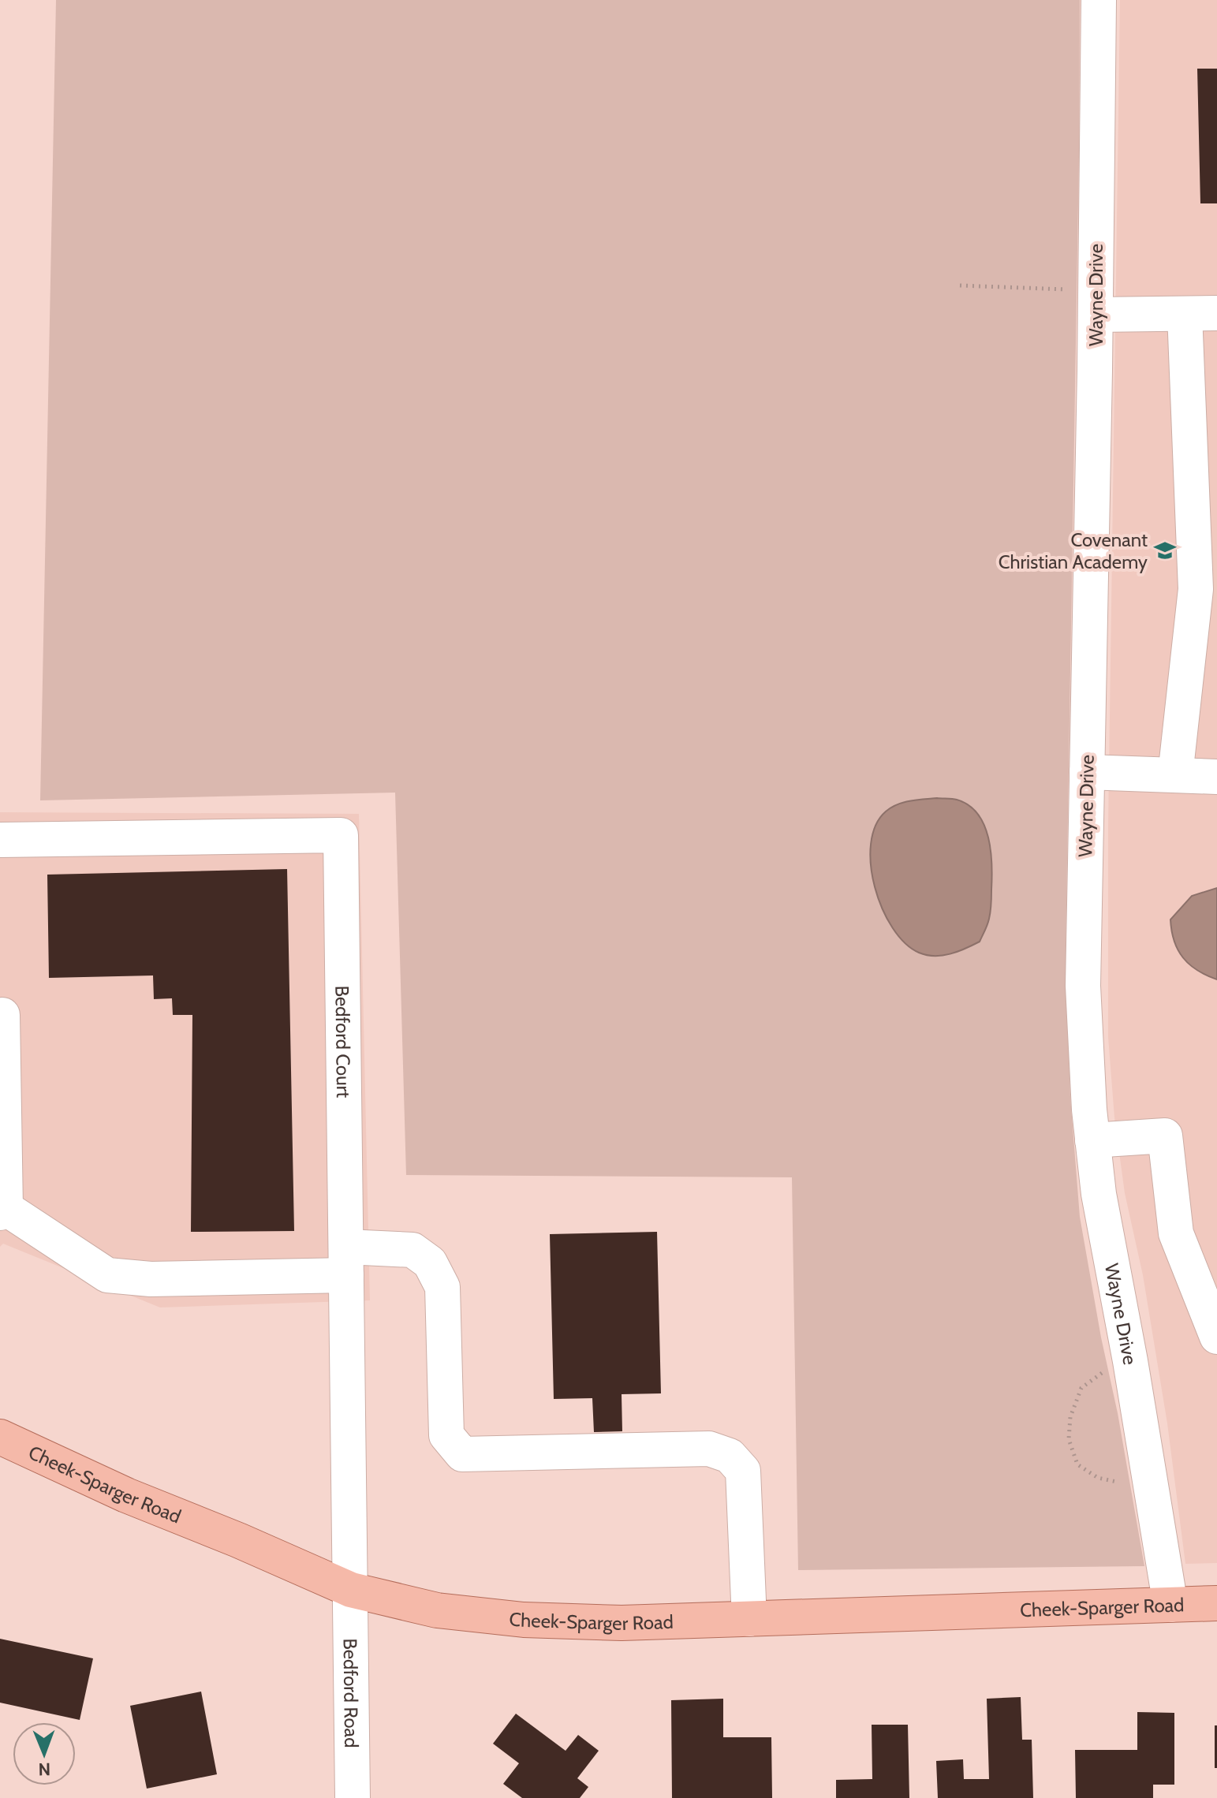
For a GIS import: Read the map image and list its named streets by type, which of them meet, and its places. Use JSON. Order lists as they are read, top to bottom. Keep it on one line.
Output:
{"streets":{"main road":["Cheek-Sparger Road"],"street":["Wayne Drive","Bedford Court","Bedford Road"]},"crossings":[["Wayne Drive","Cheek-Sparger Road"],["Bedford Court","Cheek-Sparger Road"],["Bedford Court","Bedford Road"],["Cheek-Sparger Road","Bedford Road"]],"places":{"school or university":["Covenant Christian Academy"]},"north":"bottom"}
